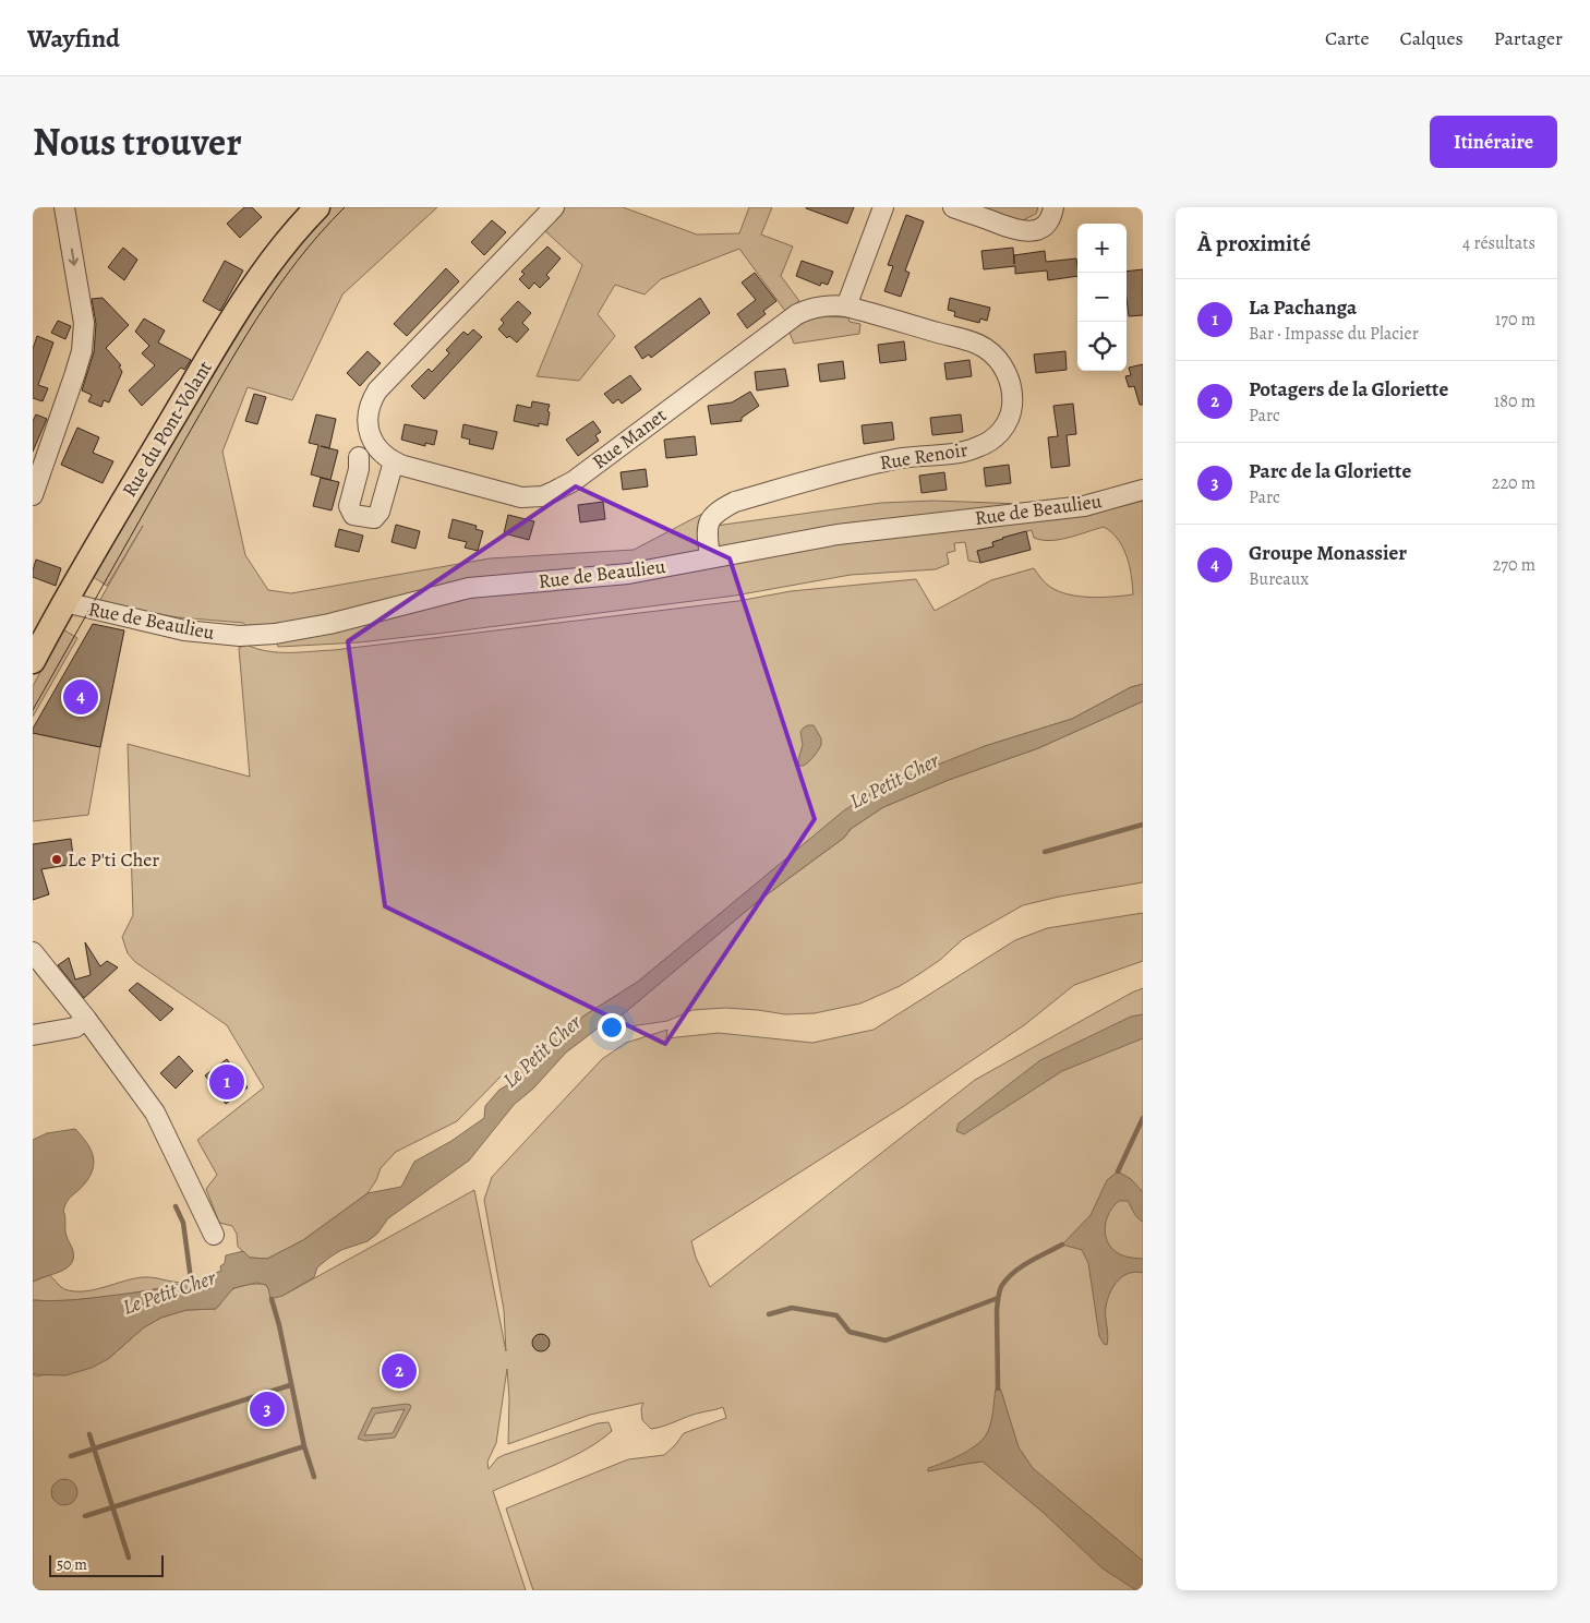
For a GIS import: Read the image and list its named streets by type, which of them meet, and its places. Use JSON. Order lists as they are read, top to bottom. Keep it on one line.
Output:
{"streets":{"main road":["Rue du Pont-Volant"],"street":["Rue Manet","Rue Renoir","Rue de Beaulieu"]},"crossings":[["Rue du Pont-Volant","Rue de Beaulieu"],["Rue Manet","Rue Renoir"],["Rue Renoir","Rue de Beaulieu"]],"water":["Le Petit Cher"],"places":["Le P'ti Cher"],"scale_bar":"50 m","page":{"header":"Wayfind","nav":["Carte","Calques","Partager"],"title":"Nous trouver","buttons":"Itinéraire","heading":["À proximité","4 résultats"],"map_buttons":["+","−"],"list":[{"mark":"1","name":"La Pachanga","note":"Bar · Impasse du Placier","value":"170 m"},{"mark":"2","name":"Potagers de la Gloriette","note":"Parc","value":"180 m"},{"mark":"3","name":"Parc de la Gloriette","note":"Parc","value":"220 m"},{"mark":"4","name":"Groupe Monassier","note":"Bureaux","value":"270 m"}],"pins":["4","1","2","3"],"scale":"50 m"}}
